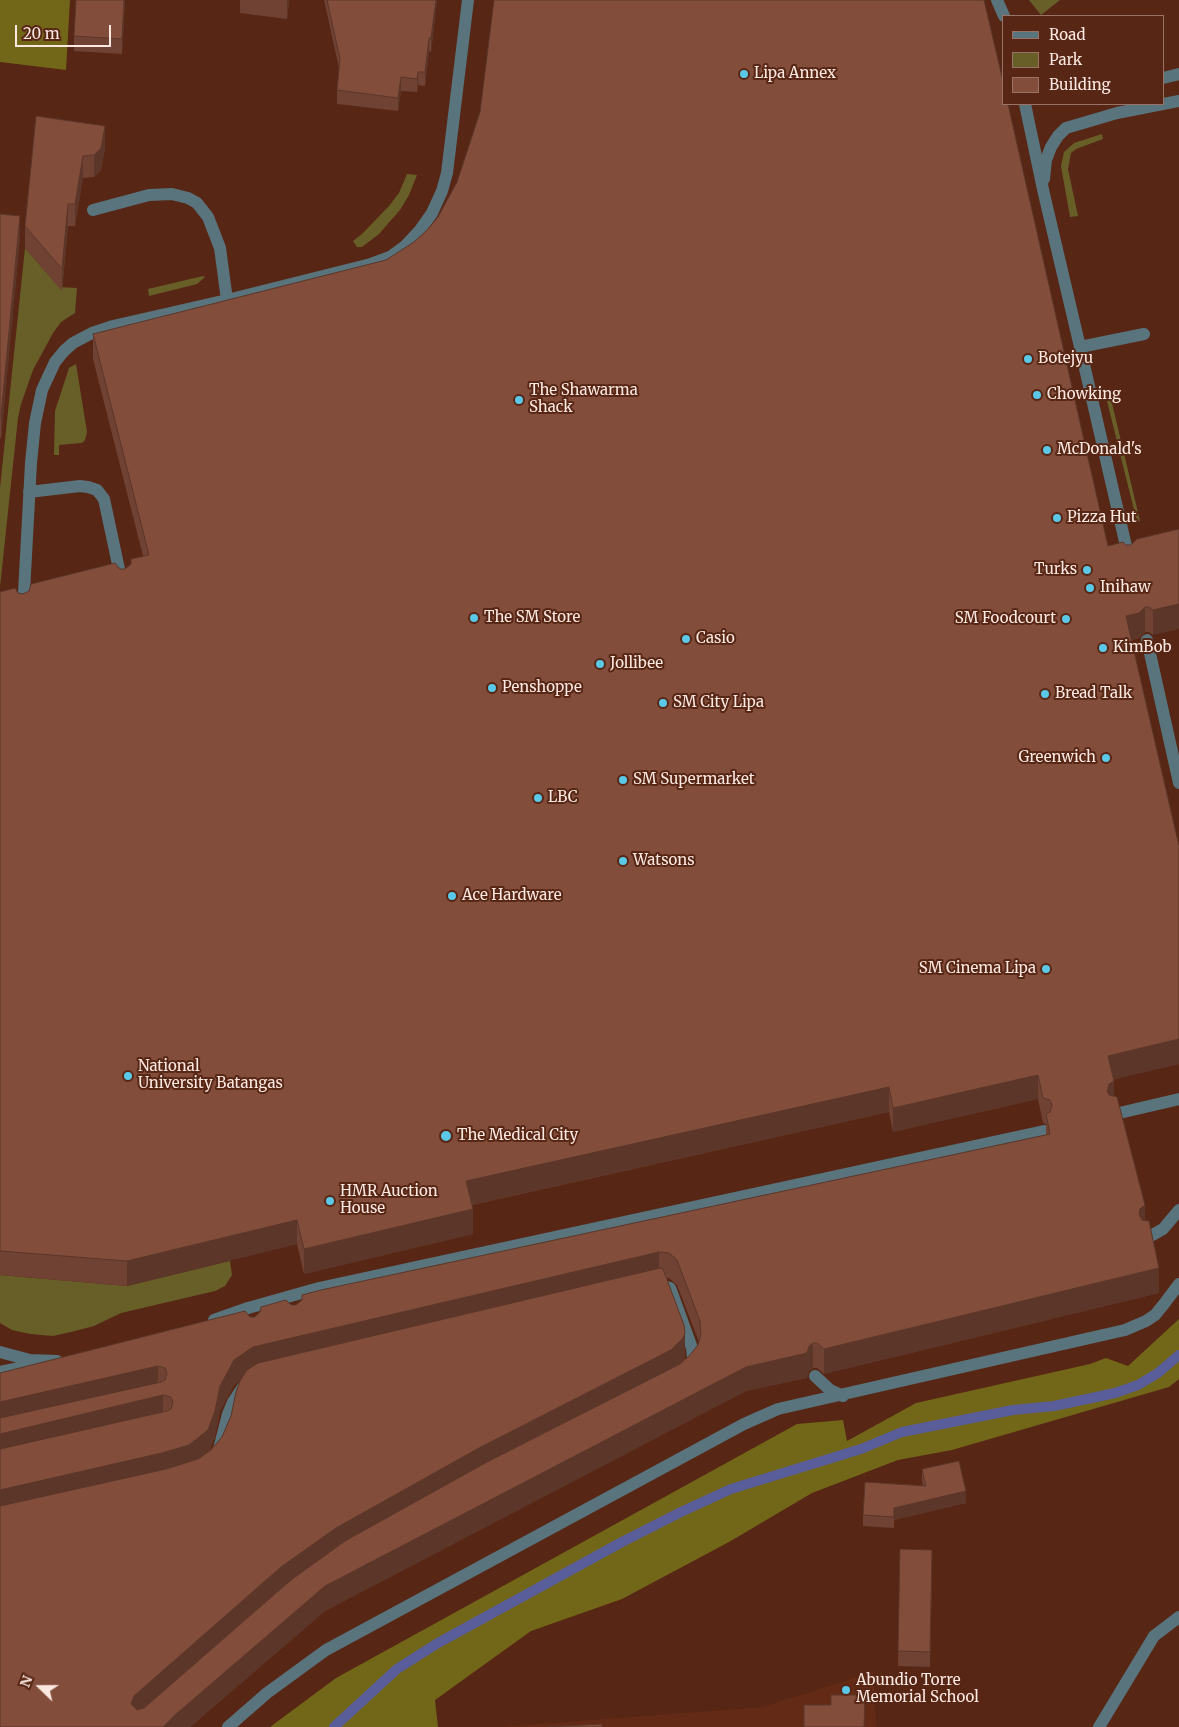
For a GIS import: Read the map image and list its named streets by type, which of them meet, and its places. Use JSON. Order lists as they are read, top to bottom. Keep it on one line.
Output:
{"places":["Lipa Annex","Botejyu","Chowking","The Shawarma Shack","McDonald's","Pizza Hut","Turks","Inihaw","The SM Store","SM Foodcourt","Casio","KimBob","Jollibee","Penshoppe","Bread Talk","SM City Lipa","Greenwich","SM Supermarket","LBC","Watsons","Ace Hardware","SM Cinema Lipa","National University Batangas","The Medical City","HMR Auction House","Abundio Torre Memorial School"],"legend":["Road","Park","Building"],"scale_bar":"20 m","north":"left"}
